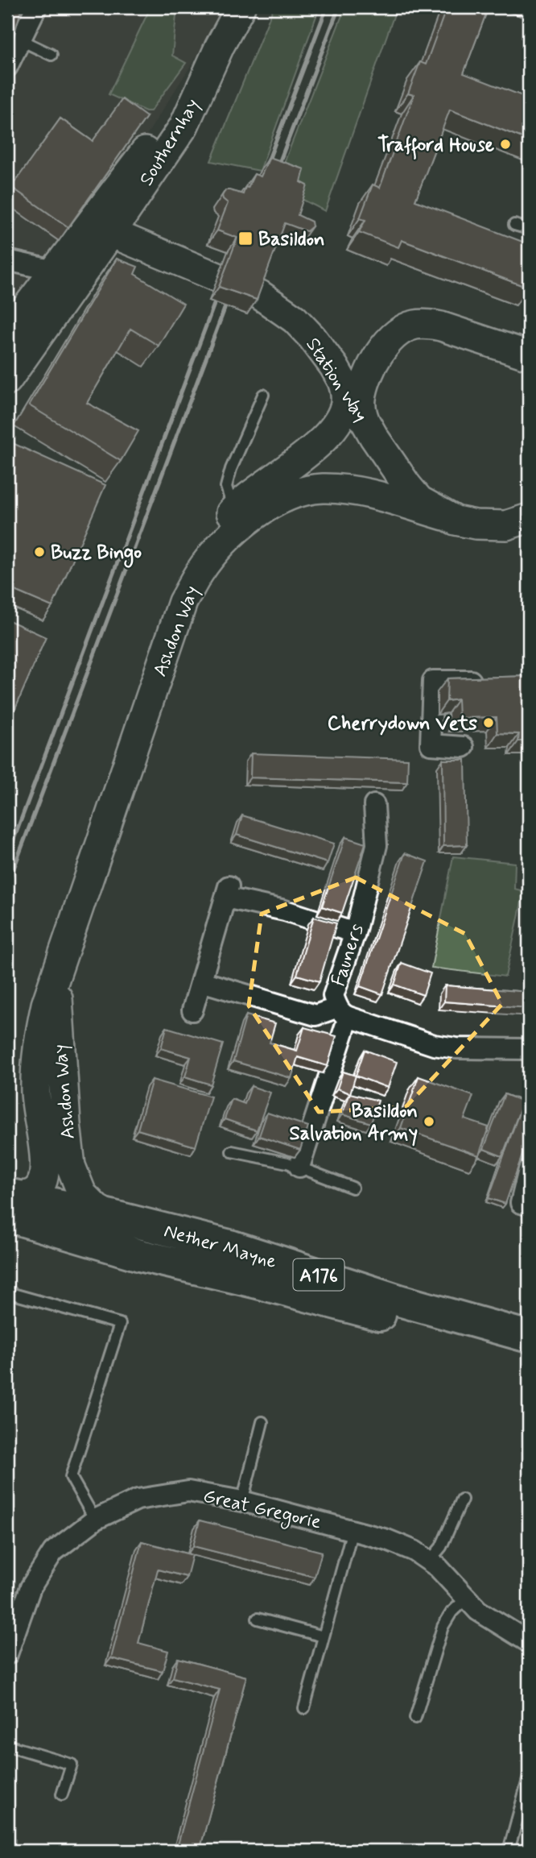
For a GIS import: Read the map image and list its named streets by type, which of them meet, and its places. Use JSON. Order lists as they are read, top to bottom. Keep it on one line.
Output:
{"streets":{"main road":["Nether Mayne","A176"],"street":["Southernhay","Station Way","Ashdon Way","Fauners","Great Gregorie"]},"crossings":[["Southernhay","Station Way"],["Station Way","Ashdon Way"],["Ashdon Way","Nether Mayne"]],"places":{"other":["Trafford House","Buzz Bingo","Cherrydown Vets","Basildon Salvation Army"],"transit":["Basildon"]}}
